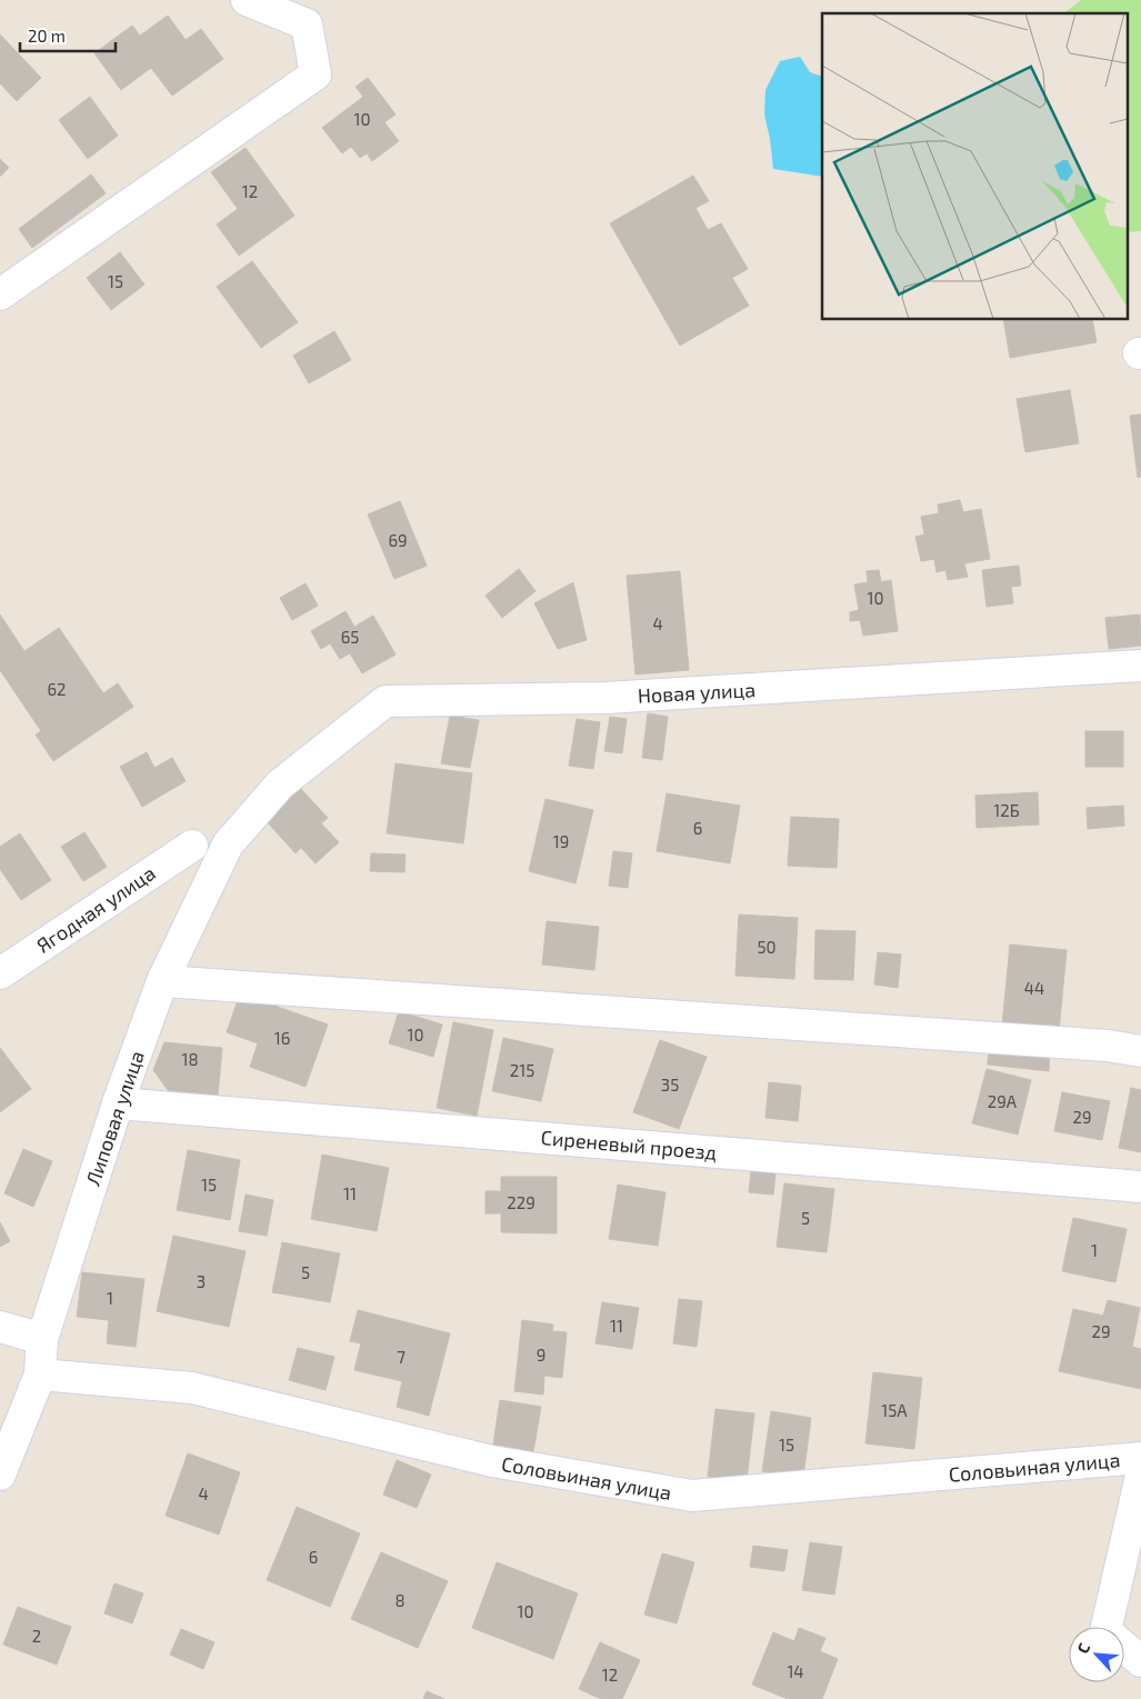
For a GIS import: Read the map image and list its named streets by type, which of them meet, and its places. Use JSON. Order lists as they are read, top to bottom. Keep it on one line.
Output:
{"streets":{"street":["Новая улица","Ягодная улица","Липовая улица","Сиреневый проезд","Соловьиная улица"]},"crossings":[["Новая улица","Липовая улица"],["Липовая улица","Сиреневый проезд"],["Липовая улица","Соловьиная улица"]],"house_numbers":["10","12","15","69","10","4","65","62","12Б","6","19","50","44","10","16","18","215","35","29А","29","15","11","229","5","1","5","3","1","11","29","9","7","15А","15","4","6","8","10","2","14","12"],"scale_bar":"20 m","north":"top left"}
